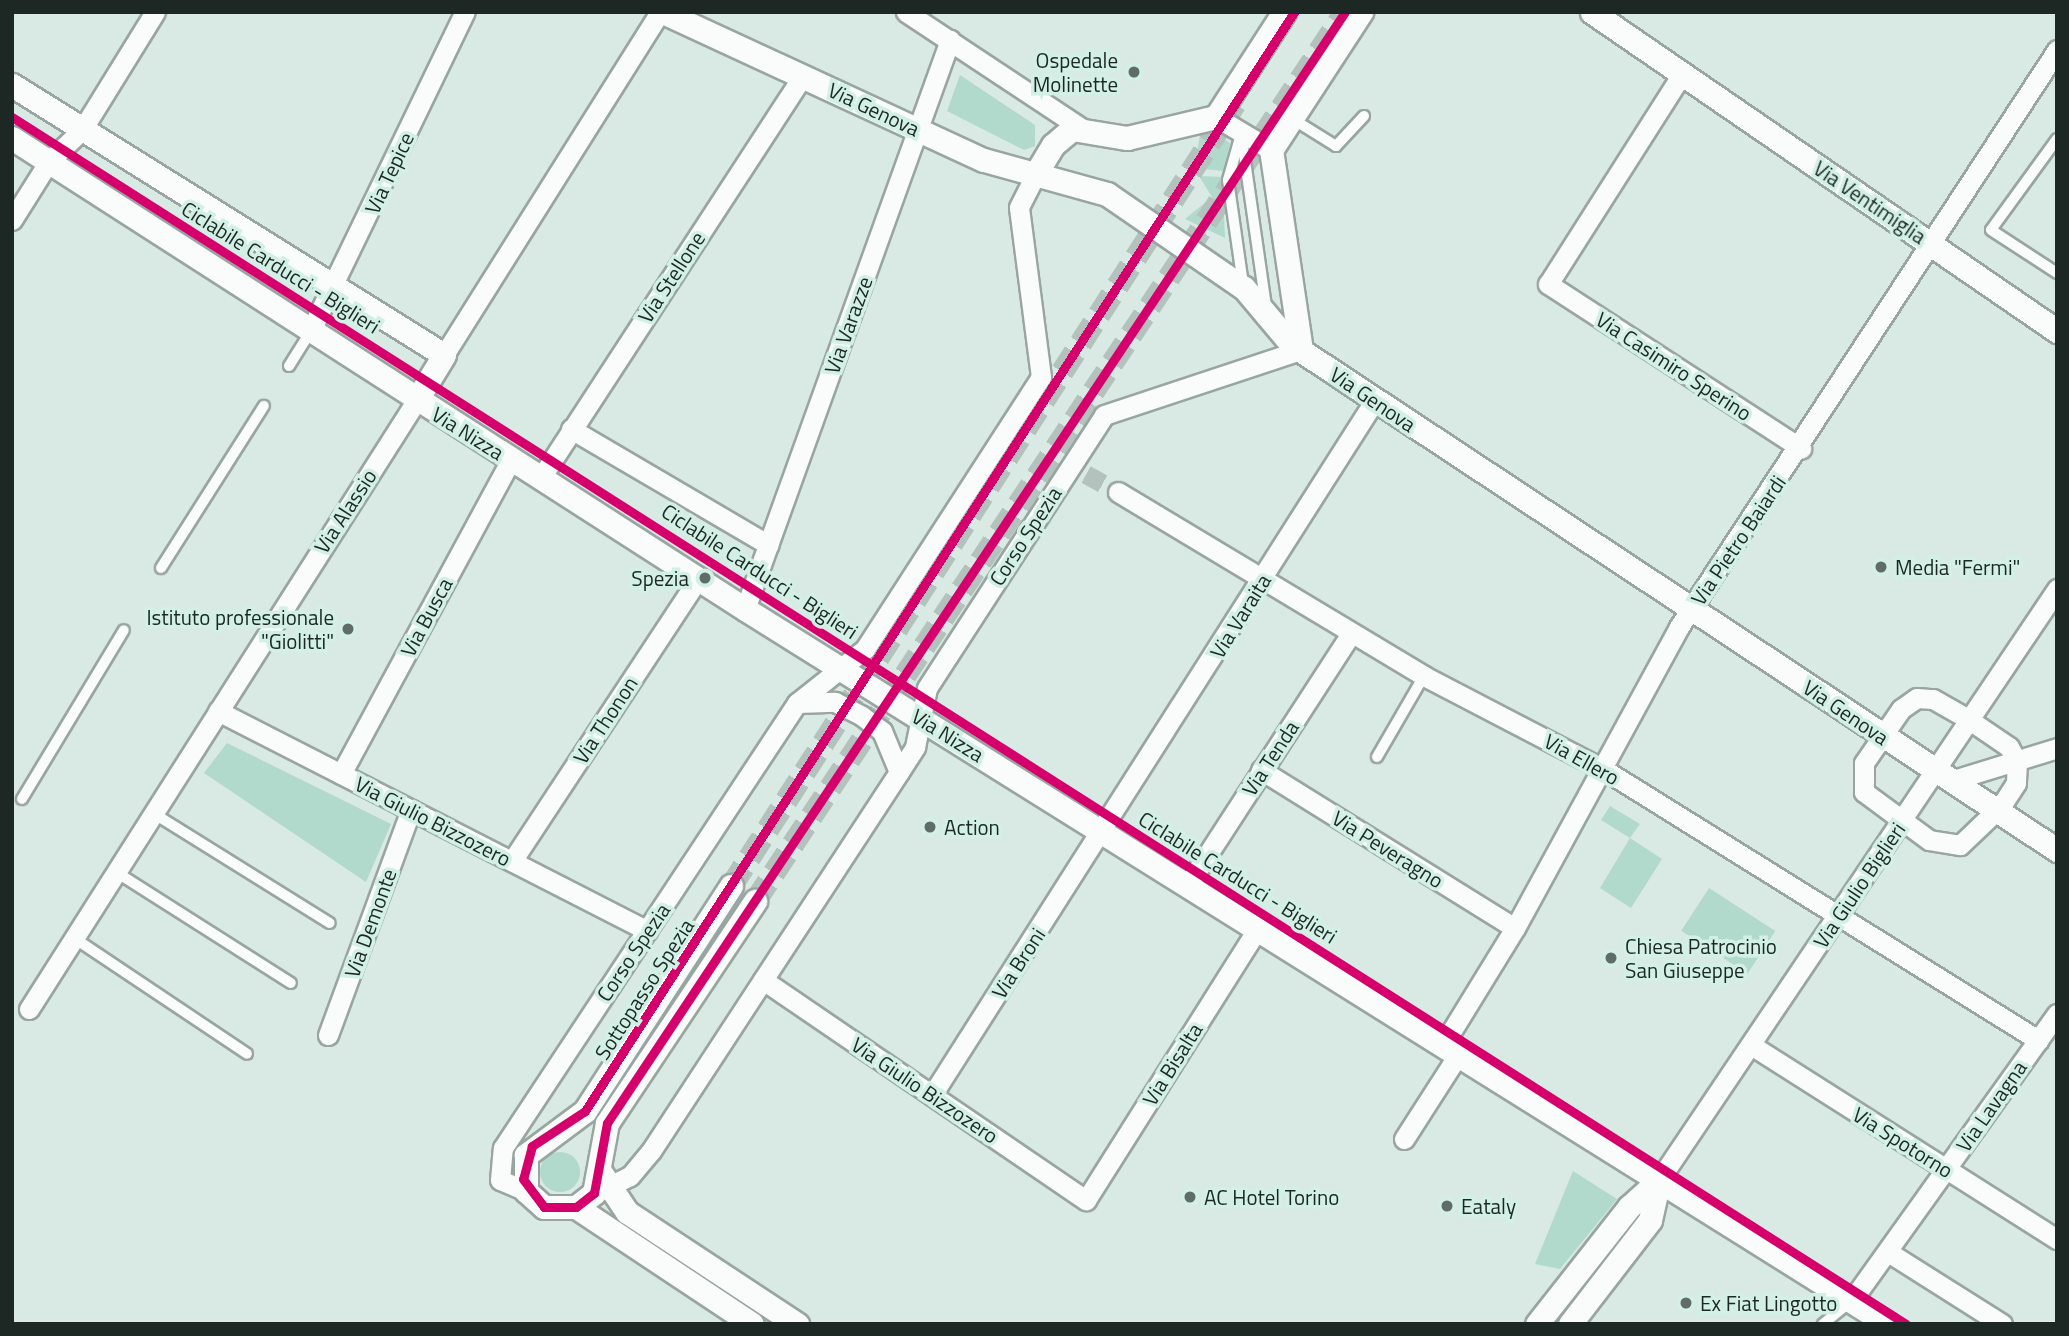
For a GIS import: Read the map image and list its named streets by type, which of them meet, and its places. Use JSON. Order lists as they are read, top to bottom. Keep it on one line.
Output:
{"streets":{"street":["Via Genova","Via Tepice","Via Ventimiglia","Via Stellone","Via Varazze","Via Casimiro Sperino","Via Nizza","Via Alassio","Corso Spezia","Via Pietro Baiardi","Via Varaita","Via Busca","Via Thonon","Via Tenda","Via Ellero","Via Giulio Bizzozero","Via Peveragno","Via Giulio Biglieri","Via Demonte","Via Broni","Sottopasso Spezia","Via Bisalta","Via Lavagna","Via Spotorno"],"cycle path":["Ciclabile Carducci - Biglieri"]},"crossings":[["Via Genova","Via Stellone"],["Via Genova","Via Varazze"],["Via Genova","Via Alassio"],["Via Genova","Corso Spezia"],["Via Genova","Via Pietro Baiardi"],["Via Genova","Via Varaita"],["Via Genova","Via Giulio Biglieri"],["Via Tepice","Via Nizza"],["Via Ventimiglia","Via Casimiro Sperino"],["Via Ventimiglia","Via Pietro Baiardi"],["Via Stellone","Via Nizza"],["Via Varazze","Via Nizza"],["Via Casimiro Sperino","Via Pietro Baiardi"],["Via Nizza","Via Alassio"],["Via Nizza","Corso Spezia"],["Via Nizza","Via Pietro Baiardi"],["Via Nizza","Via Varaita"],["Via Nizza","Via Busca"],["Via Nizza","Via Thonon"],["Via Nizza","Via Tenda"],["Via Nizza","Via Giulio Biglieri"],["Via Nizza","Via Broni"],["Via Nizza","Via Bisalta"],["Via Nizza","Via Lavagna"],["Via Alassio","Via Giulio Bizzozero"],["Corso Spezia","Via Giulio Bizzozero"],["Corso Spezia","Sottopasso Spezia"],["Via Pietro Baiardi","Via Ellero"],["Via Pietro Baiardi","Via Peveragno"],["Via Varaita","Via Ellero"],["Via Varaita","Via Broni"],["Via Busca","Via Giulio Bizzozero"],["Via Thonon","Via Giulio Bizzozero"],["Via Tenda","Via Ellero"],["Via Tenda","Via Peveragno"],["Via Ellero","Via Giulio Biglieri"],["Via Ellero","Via Lavagna"],["Via Giulio Bizzozero","Via Demonte"],["Via Giulio Bizzozero","Via Broni"],["Via Giulio Bizzozero","Via Bisalta"],["Via Giulio Biglieri","Via Spotorno"],["Via Lavagna","Via Spotorno"]],"places":["Ospedale Molinette","Media \"Fermi\"","Spezia","Istituto professionale \"Giolitti\"","Action","Chiesa Patrocinio San Giuseppe","AC Hotel Torino","Eataly","Ex Fiat Lingotto"]}
